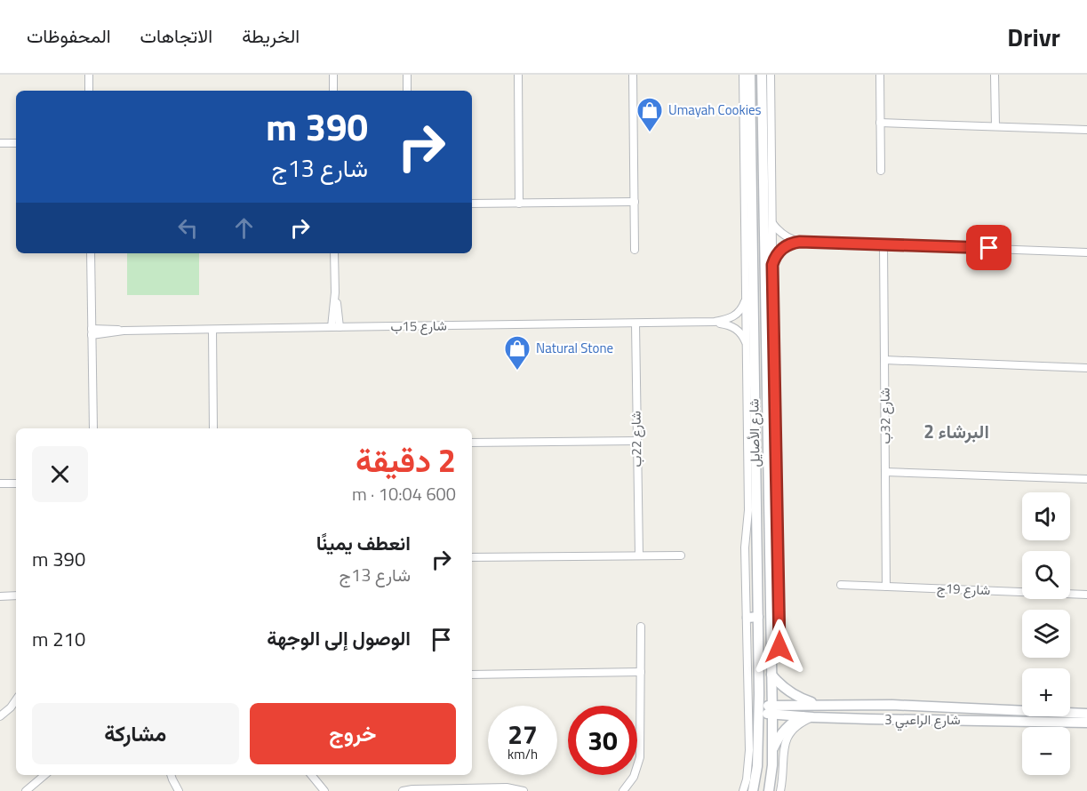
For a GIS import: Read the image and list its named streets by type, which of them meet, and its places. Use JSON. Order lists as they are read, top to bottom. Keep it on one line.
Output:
{"streets":{"street":["شارع 15ب","شارع 32ب","شارع الأصايل","شارع 22ب","شارع 19ج","شارع الراعبي 3"]},"crossings":[["شارع 15ب","شارع 22ب"],["شارع 32ب","شارع 19ج"],["شارع الأصايل","شارع الراعبي 3"]],"districts":["البرشاء 2"],"places":{"shop":["Umayah Cookies","Natural Stone"]},"page":{"header":"Drivr","nav":["الخريطة","الاتجاهات","المحفوظات"],"turn":["390 m","شارع 13ج"],"heading":["2 دقيقة","600 m · 10:04"],"map_buttons":["+","−"],"list":[{"name":"انعطف يمينًا","note":"شارع 13ج","value":"390 m"},{"name":"الوصول إلى الوجهة","value":"210 m"}],"buttons":["خروج","مشاركة"],"speed":"27 km/h","limit":"30"}}
